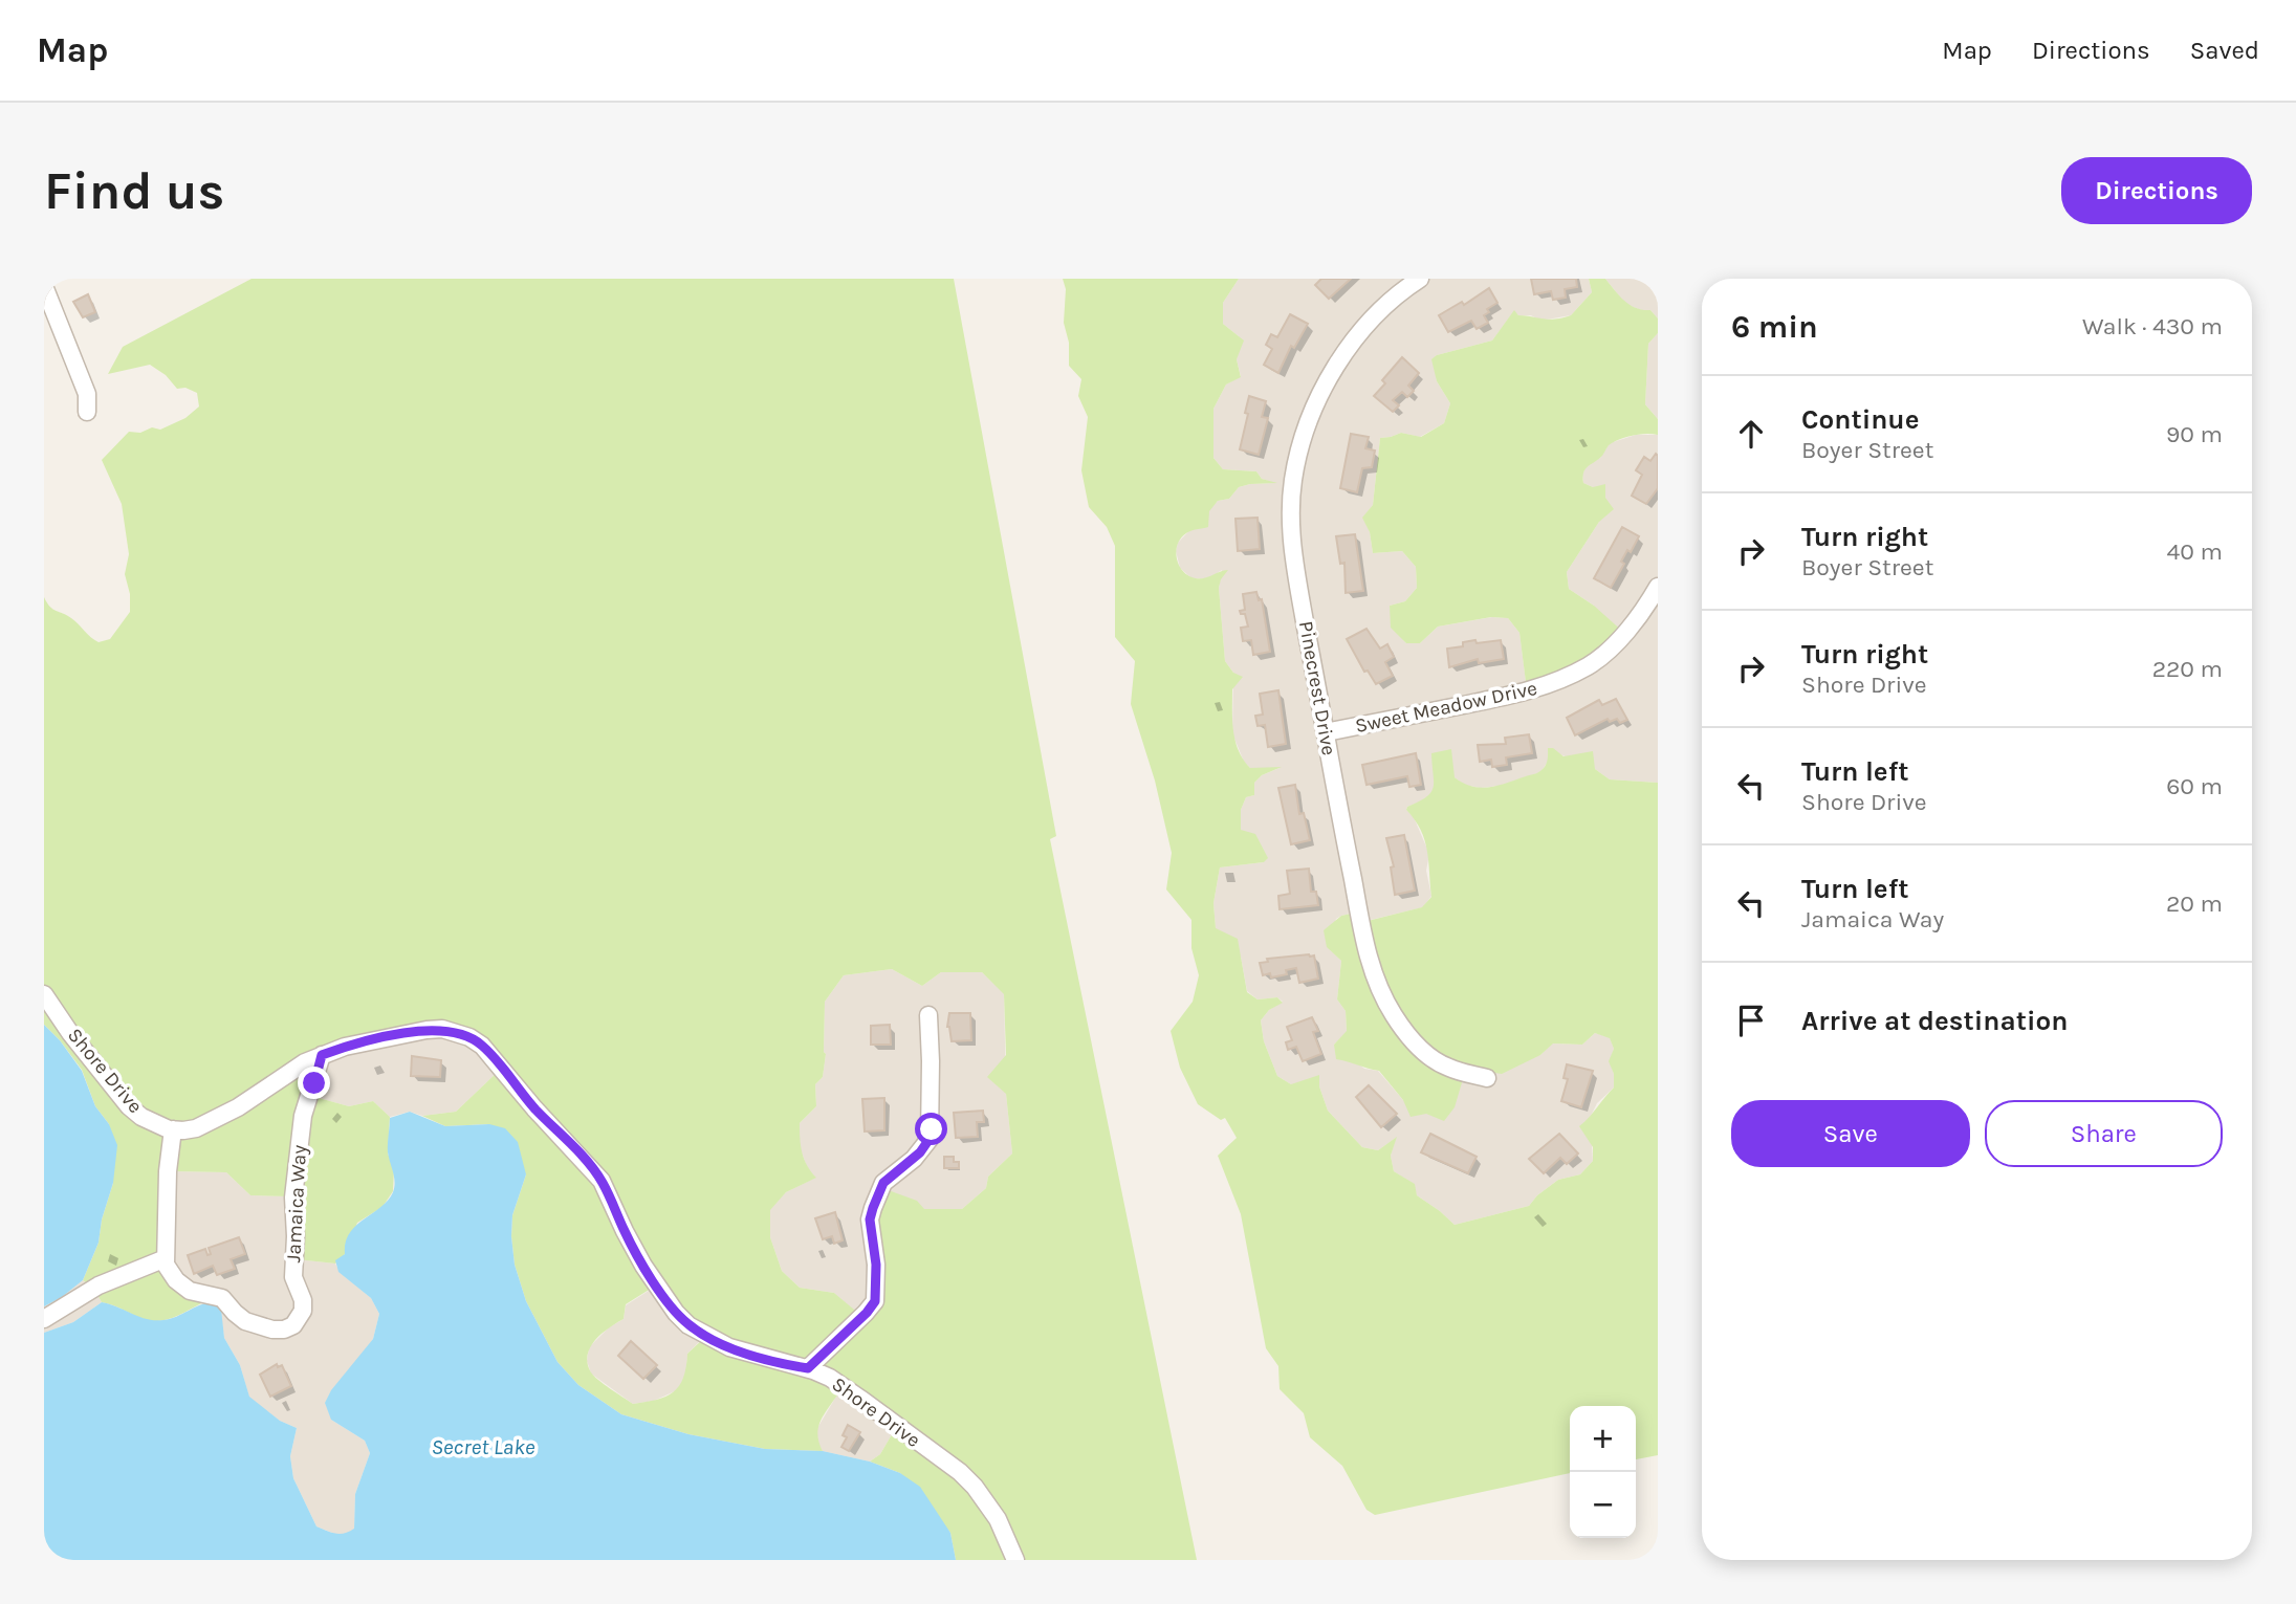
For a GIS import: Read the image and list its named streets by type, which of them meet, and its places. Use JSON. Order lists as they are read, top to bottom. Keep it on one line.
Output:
{"streets":{"street":["Pinecrest Drive","Sweet Meadow Drive","Shore Drive","Jamaica Way"]},"crossings":[["Pinecrest Drive","Sweet Meadow Drive"],["Shore Drive","Jamaica Way"]],"water":["Secret Lake"],"page":{"header":"Map","nav":["Map","Directions","Saved"],"buttons":["Directions",["Save","Share"]],"title":"Find us","heading":["6 min","Walk · 430 m"],"list":[["Continue","Boyer Street","90 m"],["Turn right","Boyer Street","40 m"],["Turn right","Shore Drive","220 m"],["Turn left","Shore Drive","60 m"],["Turn left","Jamaica Way","20 m"],"Arrive at destination"],"map_buttons":["+","−"]}}
